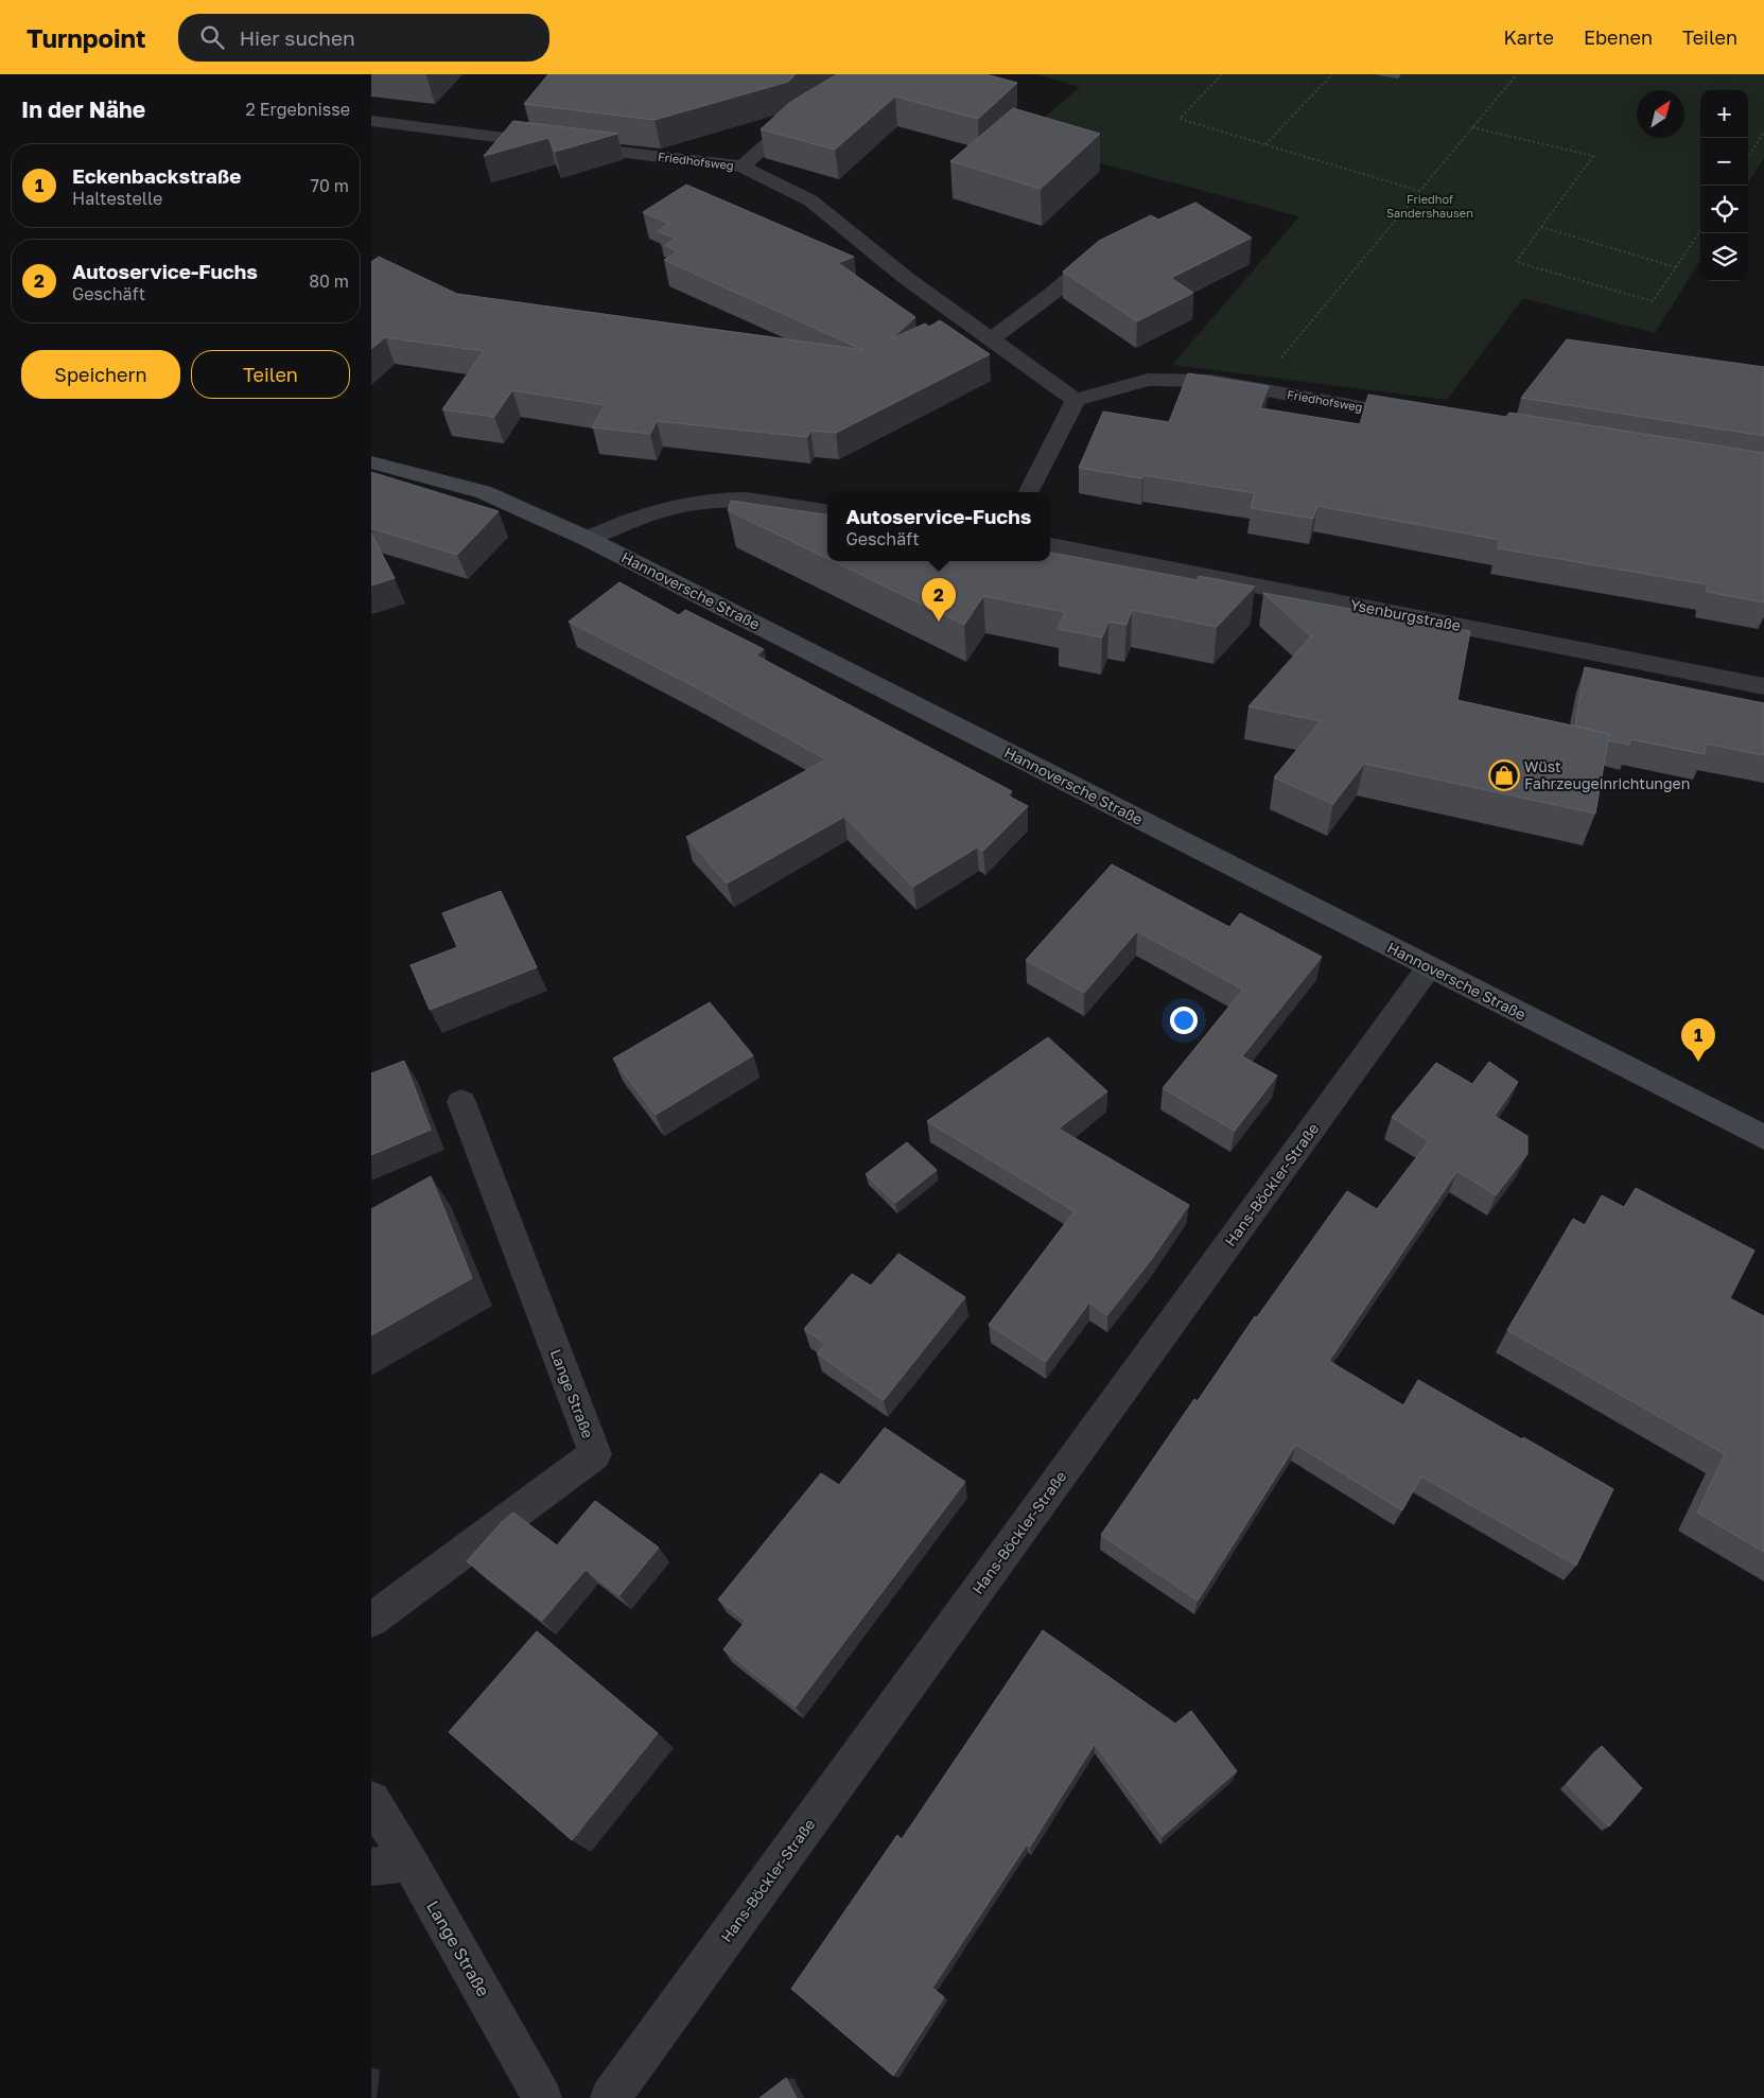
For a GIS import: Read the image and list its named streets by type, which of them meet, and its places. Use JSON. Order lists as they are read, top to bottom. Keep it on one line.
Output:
{"streets":{"main road":["Hannoversche Straße"],"street":["Friedhofsweg","Ysenburgstraße","Hans-Böckler-Straße","Lange Straße"]},"crossings":[["Hannoversche Straße","Hans-Böckler-Straße"]],"parks":["Friedhof Sandershausen"],"places":{"shop":["Wüst Fahrzeugeinrichtungen"]},"north":"top right","page":{"header":"Turnpoint","search":"Hier suchen","nav":["Karte","Ebenen","Teilen"],"heading":["In der Nähe","2 Ergebnisse"],"map_buttons":["+","−"],"list":[{"mark":"1","name":"Eckenbackstraße","note":"Haltestelle","value":"70 m"},{"mark":"2","name":"Autoservice-Fuchs","note":"Geschäft","value":"80 m"}],"buttons":["Speichern","Teilen"],"popup":["Autoservice-Fuchs","Geschäft"],"pins":["2","1"]}}
